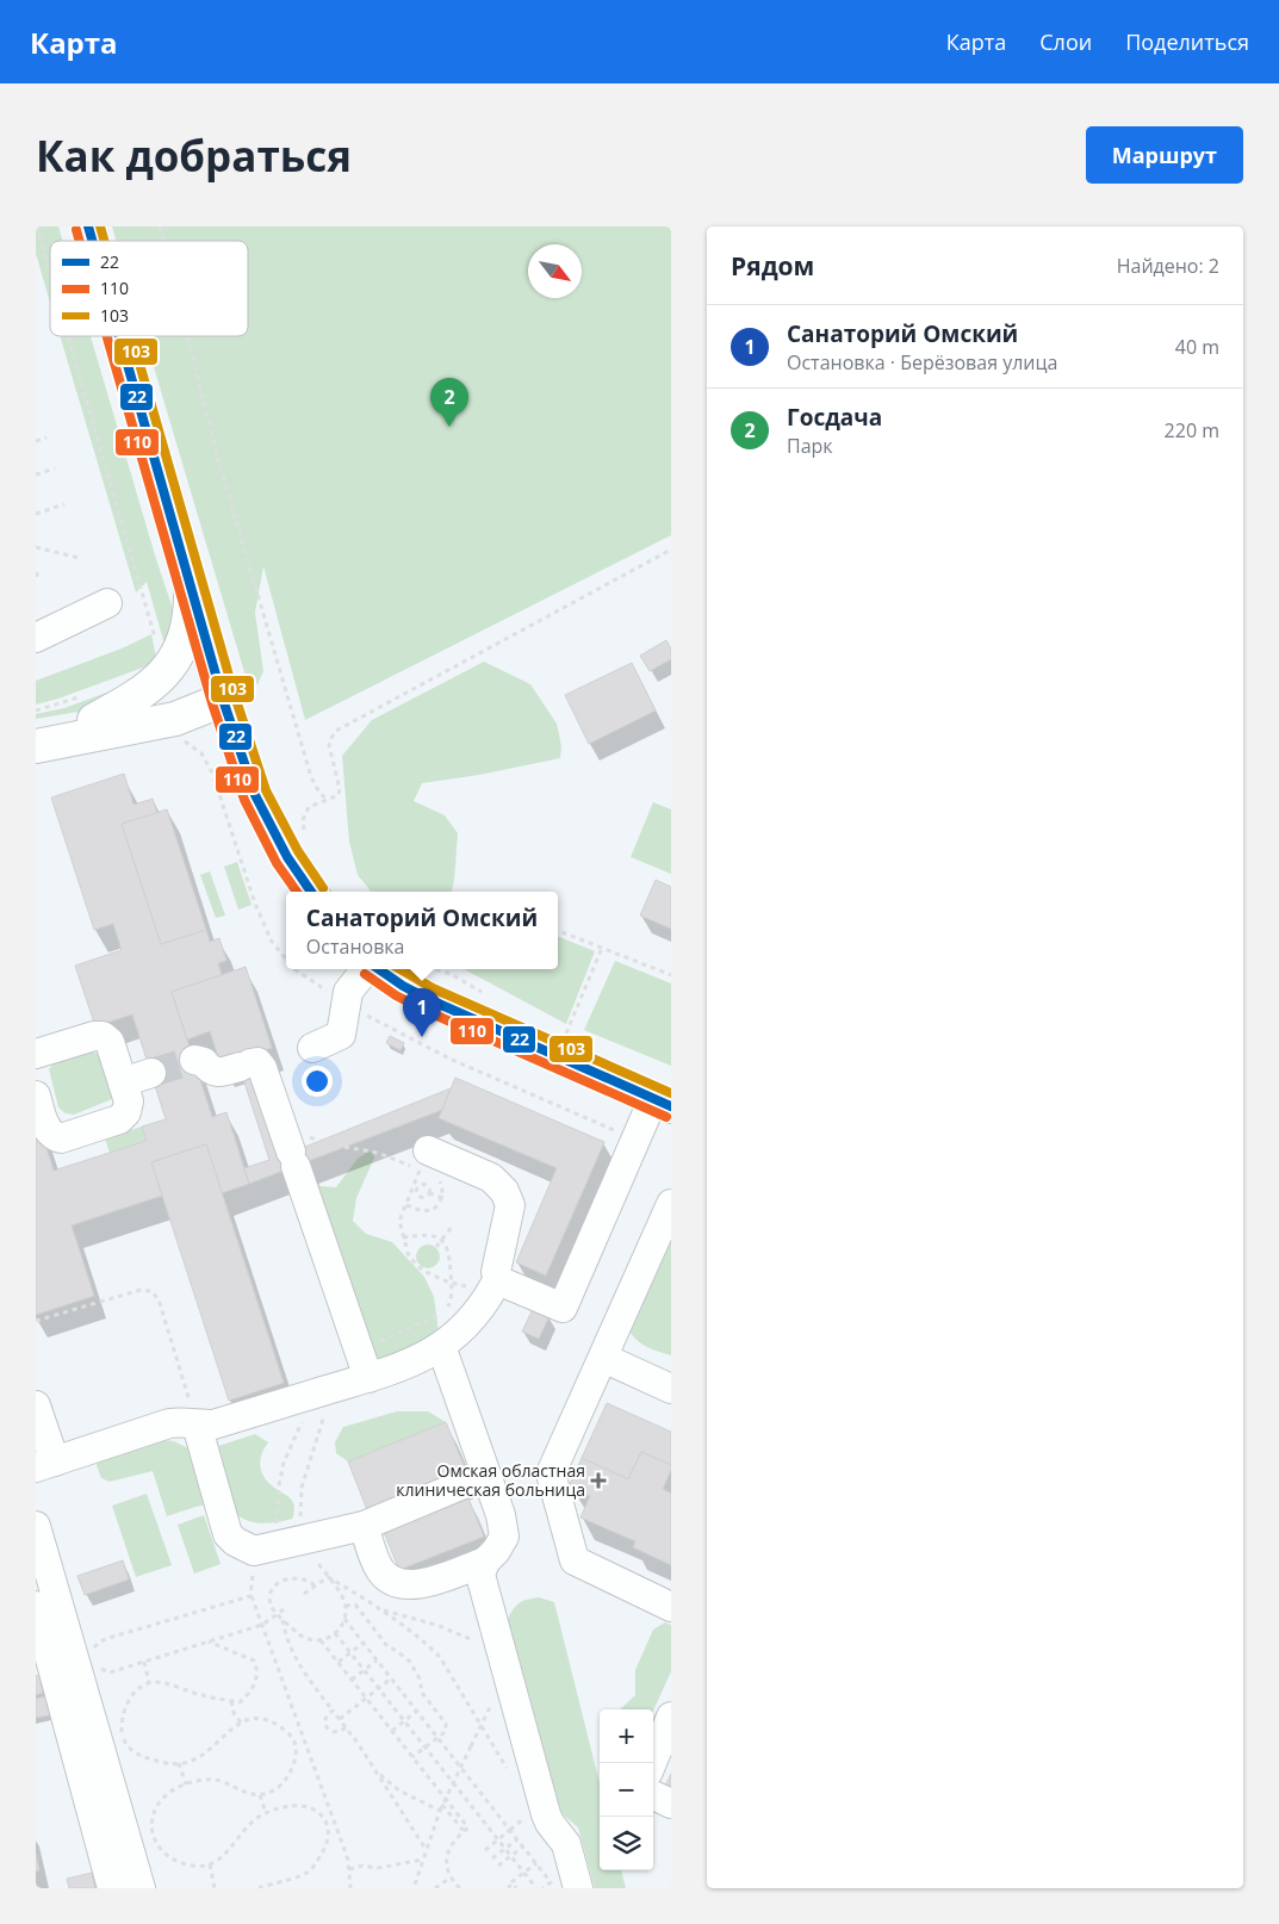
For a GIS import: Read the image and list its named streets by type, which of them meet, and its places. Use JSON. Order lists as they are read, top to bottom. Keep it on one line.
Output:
{"places":{"health":["Омская областная клиническая больница"]},"lines":["transit line 22","transit line 103","transit line 110"],"legend":["22","110","103"],"north":"bottom right","page":{"header":"Карта","nav":["Карта","Слои","Поделиться"],"buttons":"Маршрут","title":"Как добраться","heading":["Рядом","Найдено: 2"],"list":[{"mark":"1","name":"Санаторий Омский","note":"Остановка · Берёзовая улица","value":"40 m"},{"mark":"2","name":"Госдача","note":"Парк","value":"220 m"}],"pins":["2","1"],"popup":["Санаторий Омский","Остановка"],"map_buttons":["+","−"]}}
